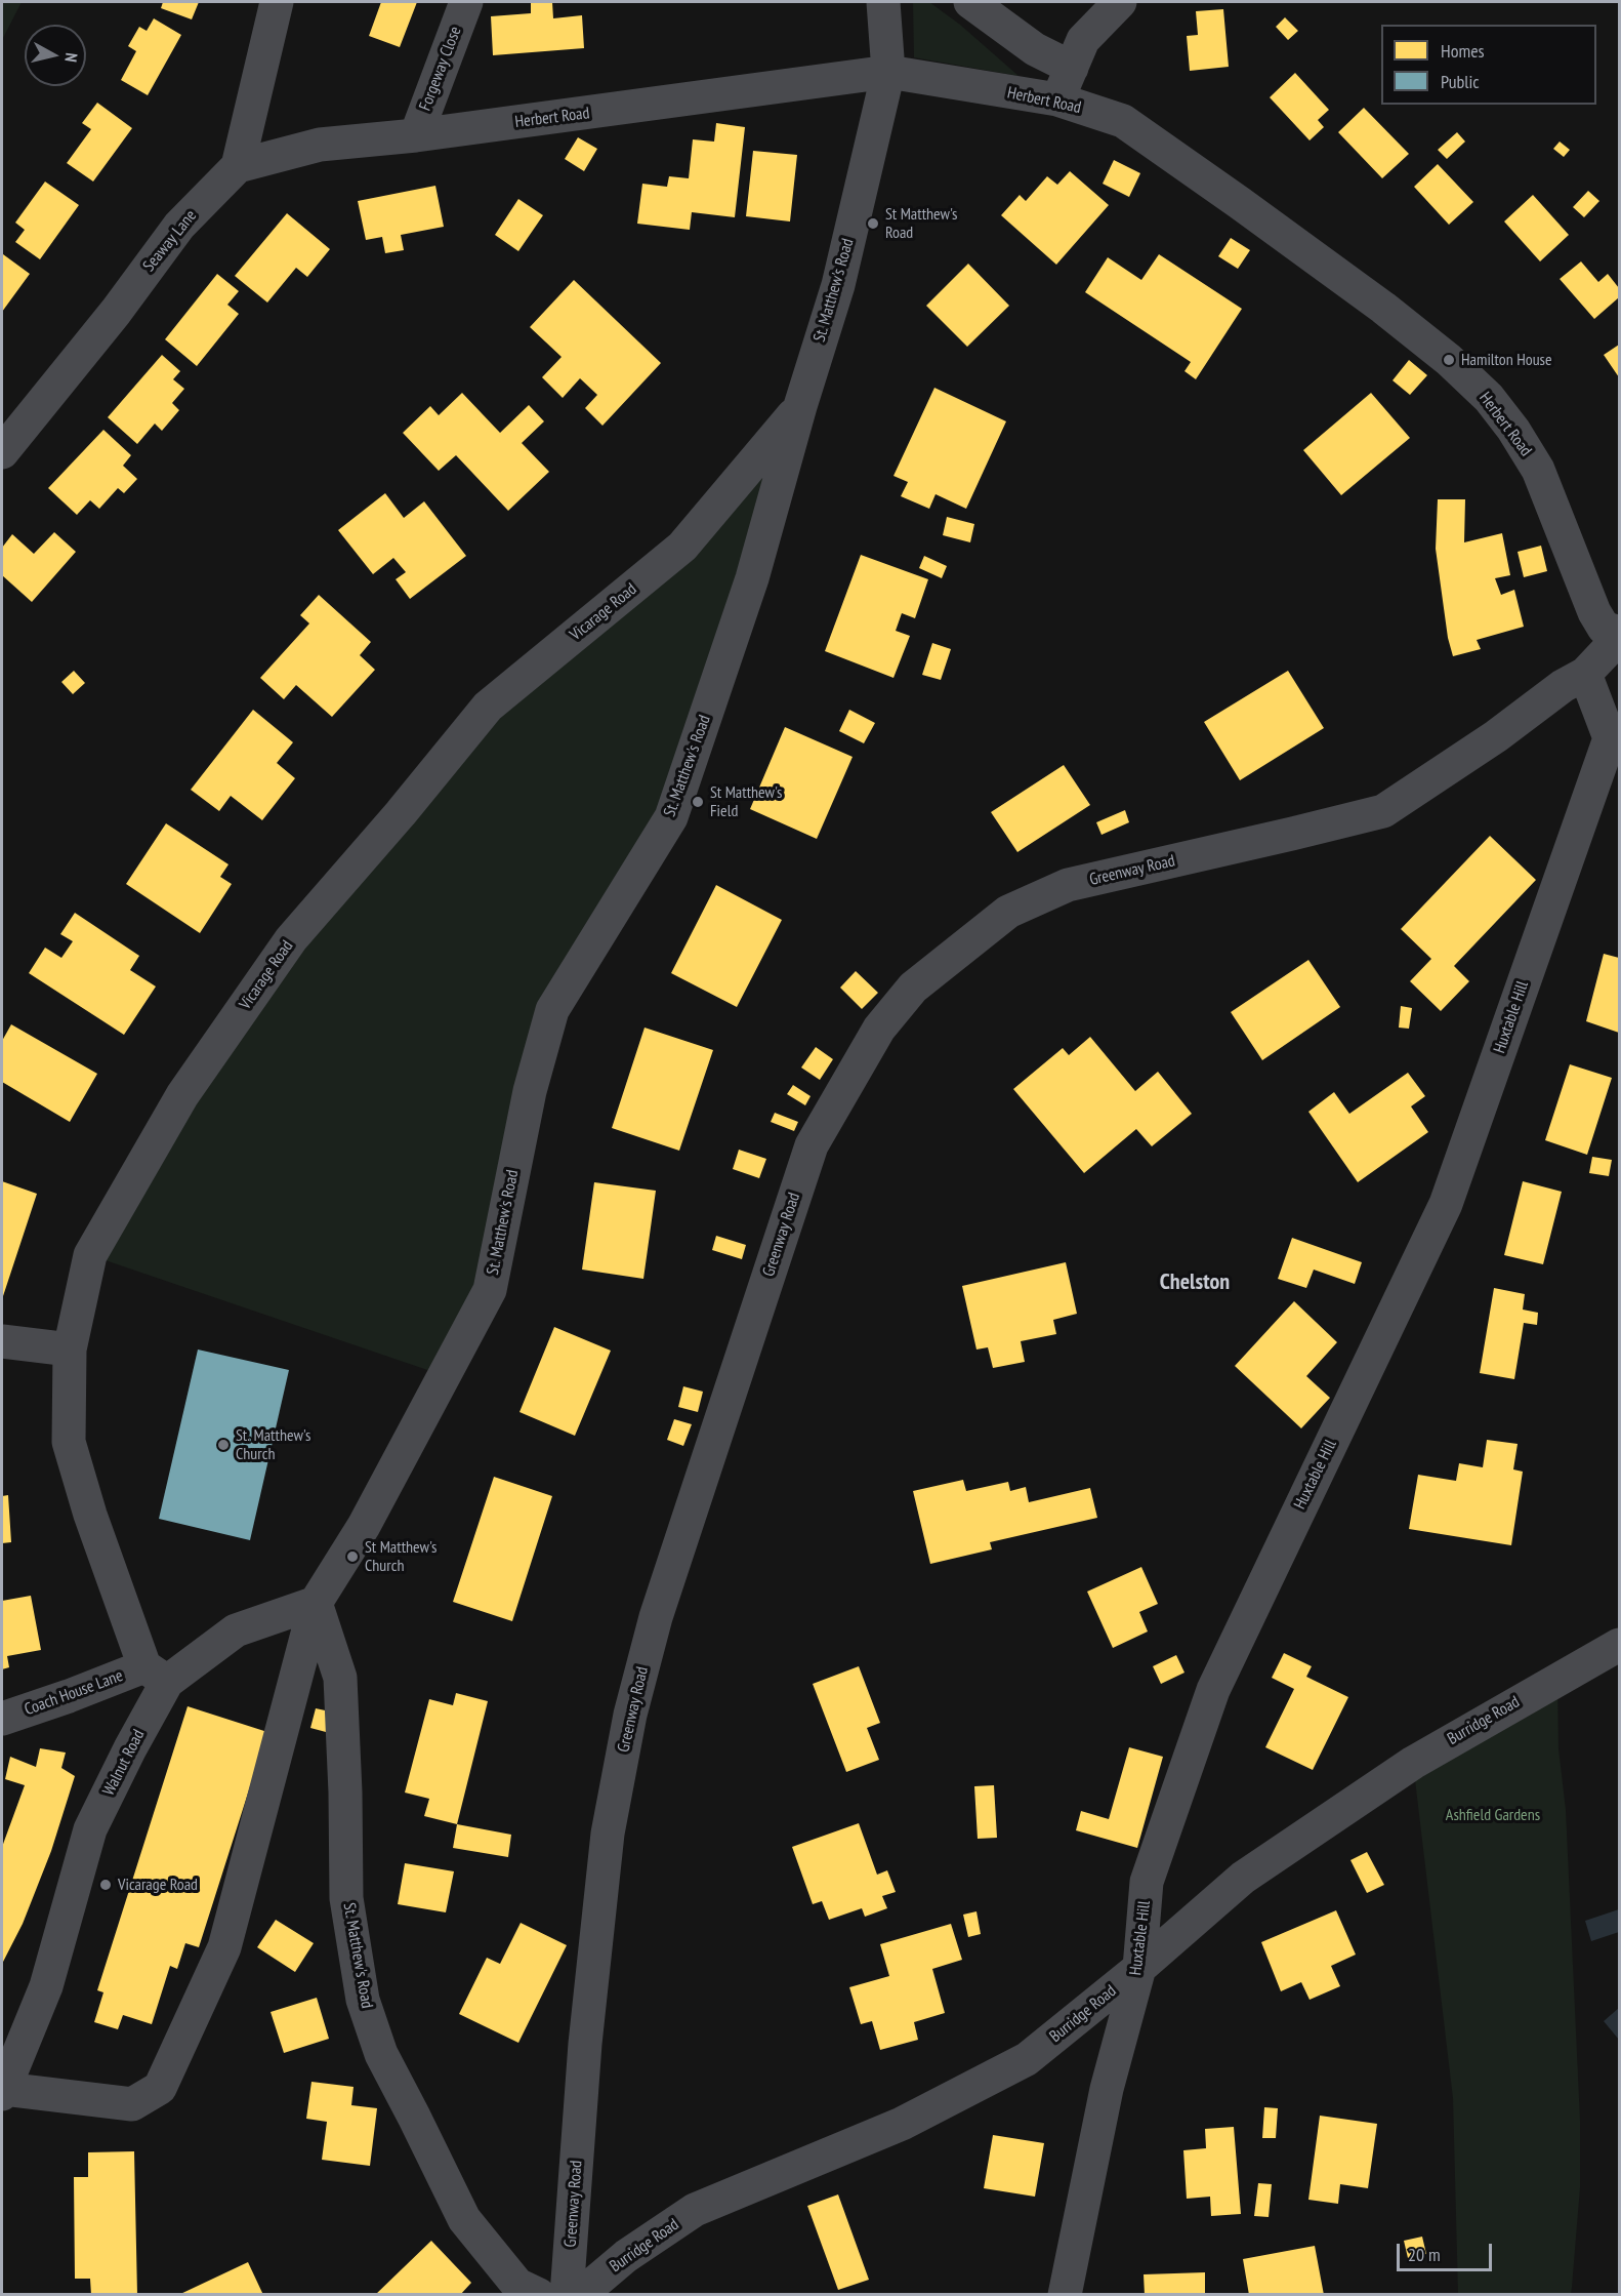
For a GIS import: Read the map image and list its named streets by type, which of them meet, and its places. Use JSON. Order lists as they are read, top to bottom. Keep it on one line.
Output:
{"streets":{"street":["Forgeway Close","Herbert Road","Seaway Lane","St. Matthew's Road","Vicarage Road","Greenway Road","Huxtable Hill","Coach House Lane","Burridge Road","Walnut Road"]},"crossings":[["Forgeway Close","Herbert Road"],["Herbert Road","Seaway Lane"],["Herbert Road","St. Matthew's Road"],["Herbert Road","Greenway Road"],["St. Matthew's Road","Vicarage Road"],["St. Matthew's Road","Walnut Road"],["Vicarage Road","Coach House Lane"],["Vicarage Road","Walnut Road"],["Greenway Road","Huxtable Hill"],["Huxtable Hill","Burridge Road"],["Coach House Lane","Walnut Road"]],"districts":["Chelston"],"parks":["Ashfield Gardens"],"places":["St Matthew's Road","Hamilton House","St Matthew's Field","St. Matthew's Church","St Matthew's Church","Vicarage Road"],"legend":["Homes","Public"],"scale_bar":"20 m","north":"right"}
